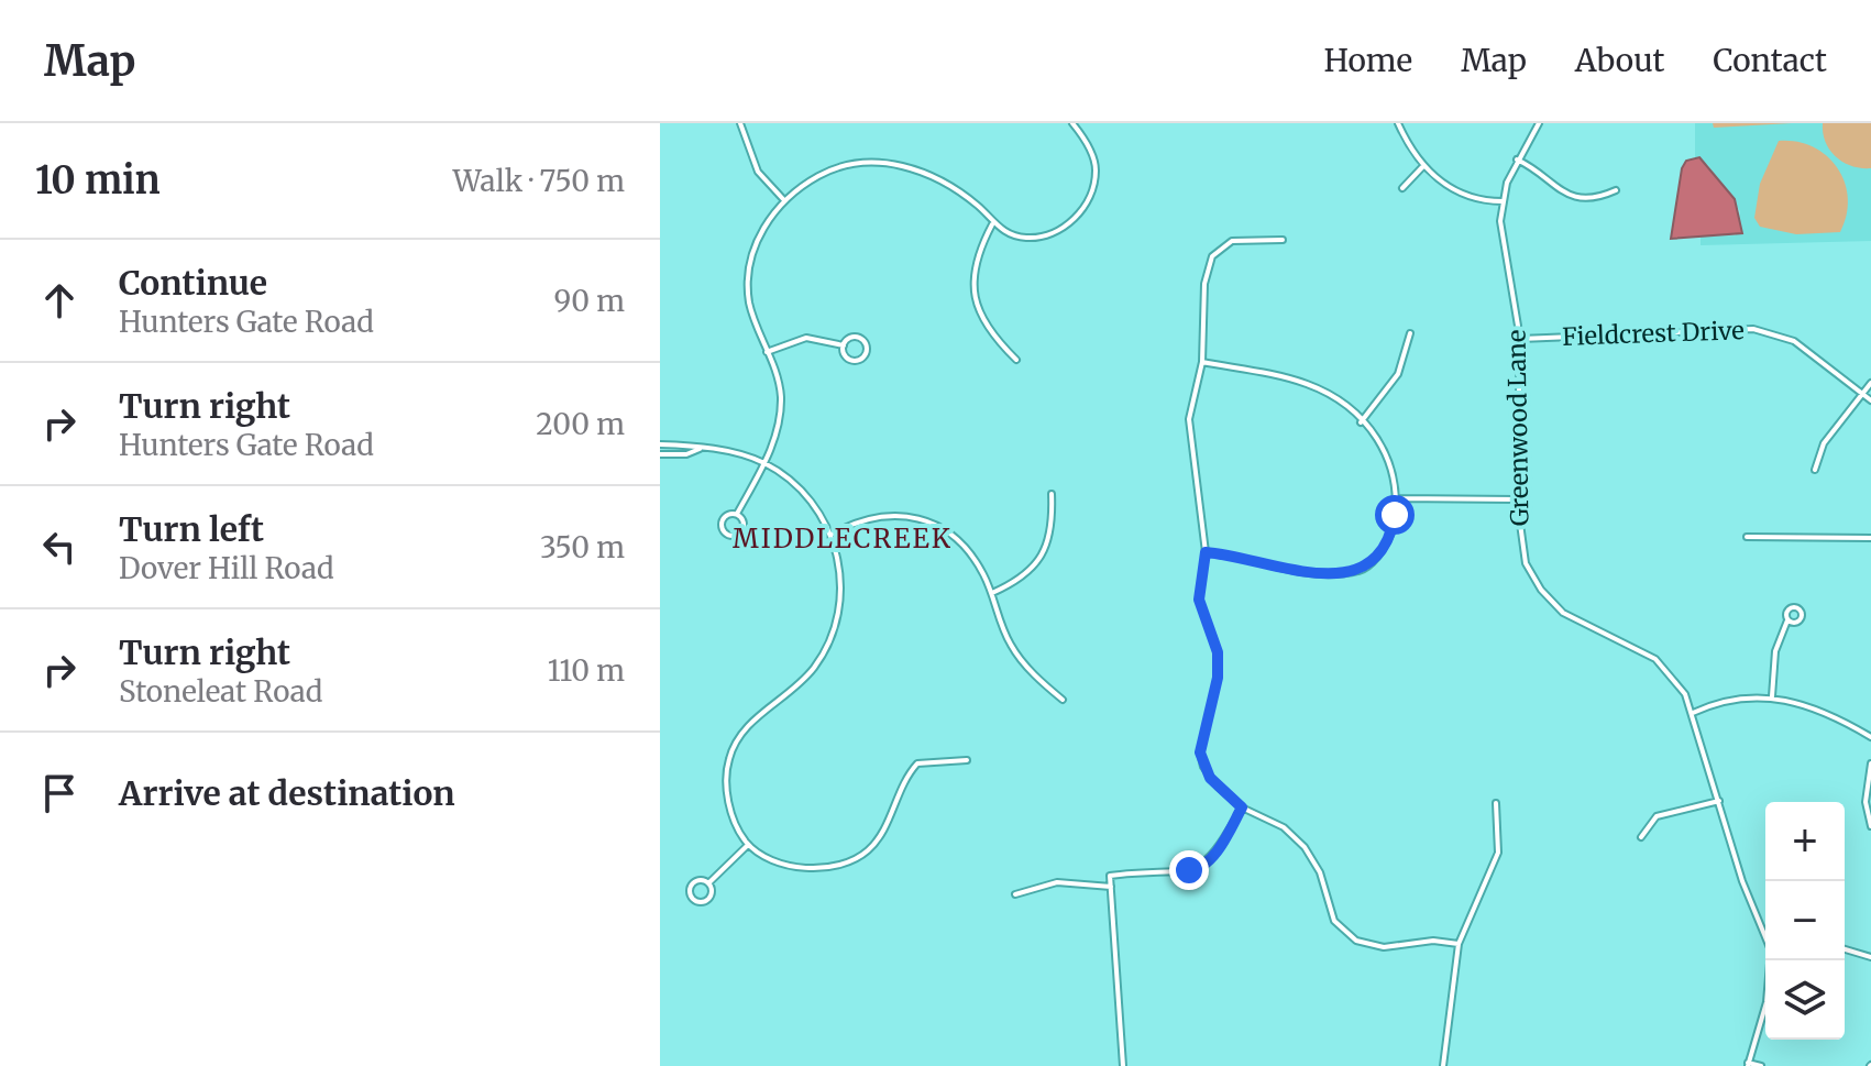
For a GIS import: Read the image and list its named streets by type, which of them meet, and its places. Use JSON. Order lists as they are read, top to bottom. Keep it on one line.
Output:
{"streets":{"street":["Fieldcrest Drive","Greenwood Lane"]},"crossings":[["Fieldcrest Drive","Greenwood Lane"]],"districts":["MIDDLECREEK"],"page":{"header":"Map","nav":["Home","Map","About","Contact"],"heading":["10 min","Walk · 750 m"],"list":[["Continue","Hunters Gate Road","90 m"],["Turn right","Hunters Gate Road","200 m"],["Turn left","Dover Hill Road","350 m"],["Turn right","Stoneleat Road","110 m"],"Arrive at destination"],"map_buttons":["+","−"]}}
